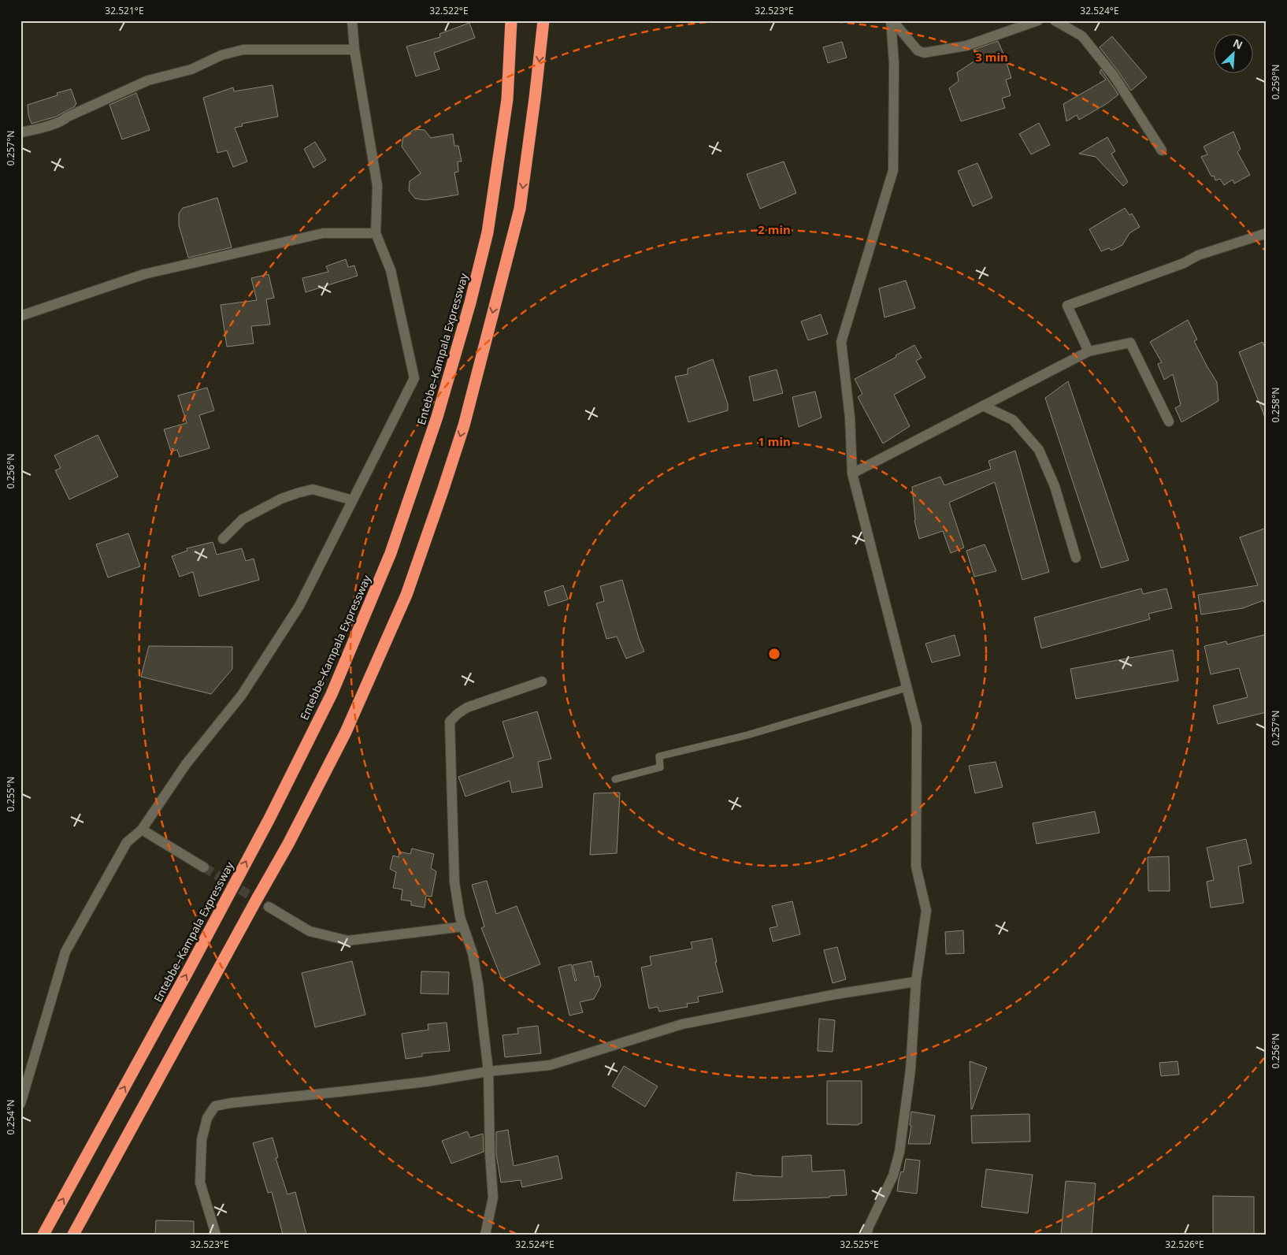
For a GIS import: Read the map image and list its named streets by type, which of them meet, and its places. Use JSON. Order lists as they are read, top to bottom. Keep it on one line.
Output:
{"streets":{"highway":["Entebbe–Kampala Expressway"]},"north":"top right","coordinates":["32.521°E","32.522°E","32.523°E","32.524°E","0.259°N","0.257°N","0.258°N","0.256°N","0.255°N","0.254°N","32.525°E","32.526°E"],"rings":["3 min","2 min","1 min"]}
